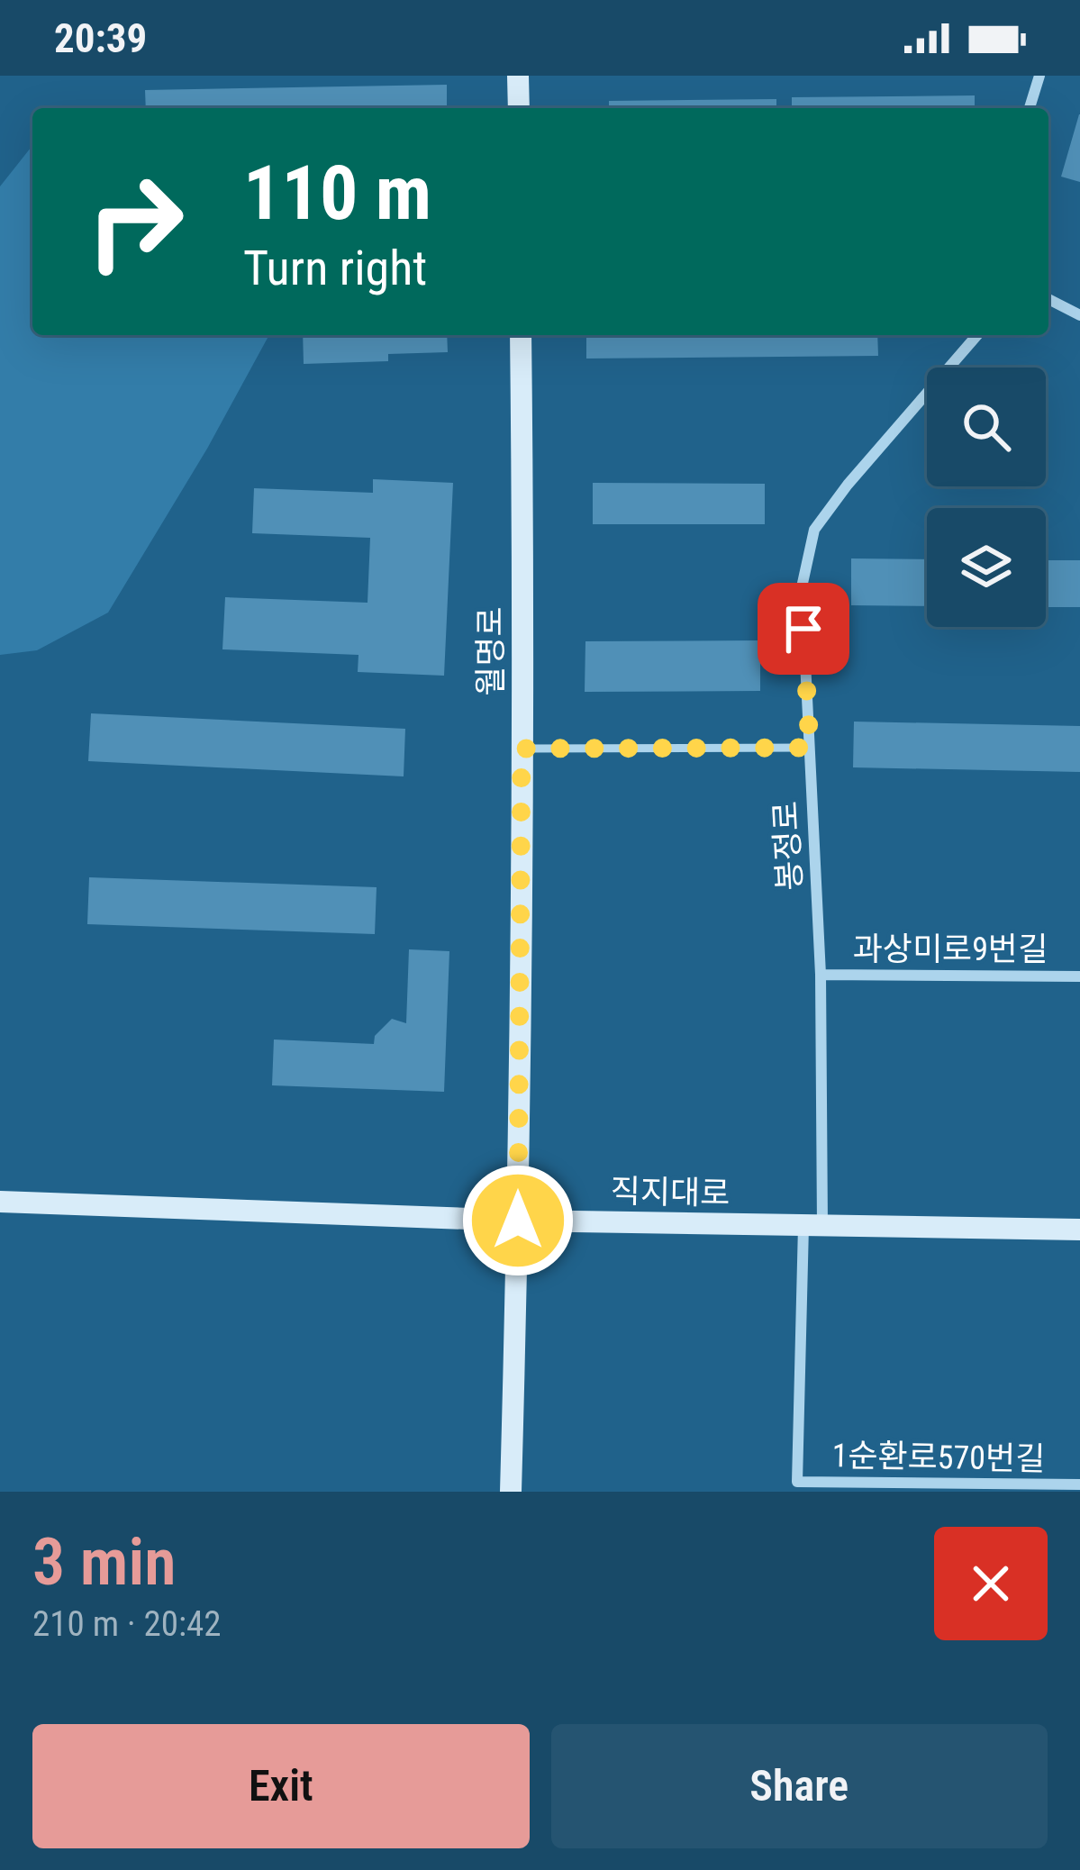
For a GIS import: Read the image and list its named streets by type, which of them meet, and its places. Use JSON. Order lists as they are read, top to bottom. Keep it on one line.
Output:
{"streets":{"street":["월명로","봉정로","과상미로9번길","직지대로","1순환로570번길"]},"crossings":[["월명로","직지대로"],["봉정로","과상미로9번길"],["봉정로","직지대로"],["봉정로","1순환로570번길"]],"page":{"status":"20:39","turn":["110 m","Turn right"],"heading":["3 min","210 m · 20:42"],"buttons":["Exit","Share"]}}
